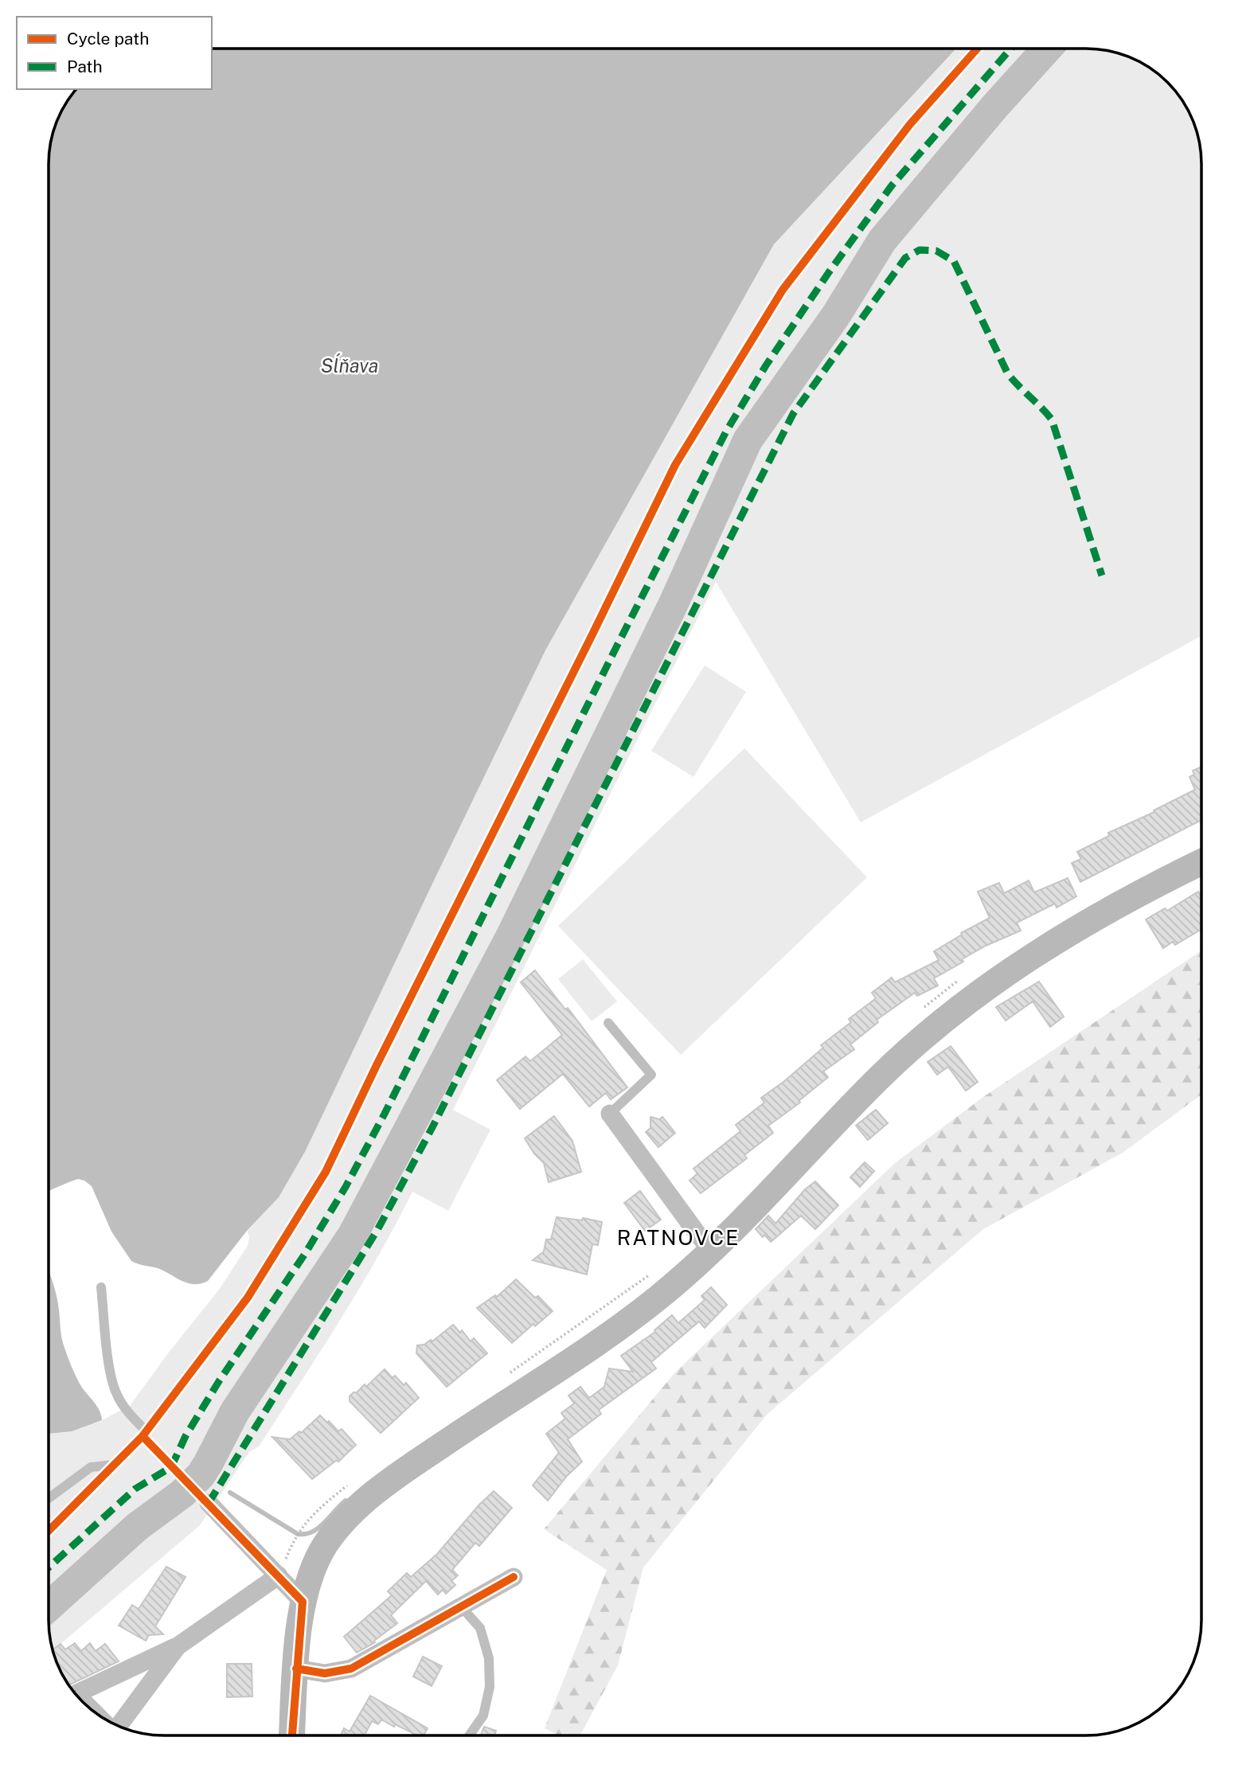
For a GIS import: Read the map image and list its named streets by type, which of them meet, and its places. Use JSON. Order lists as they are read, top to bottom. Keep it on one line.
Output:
{"districts":["RATNOVCE"],"water":["Sĺňava"],"legend":["Cycle path","Path"]}
